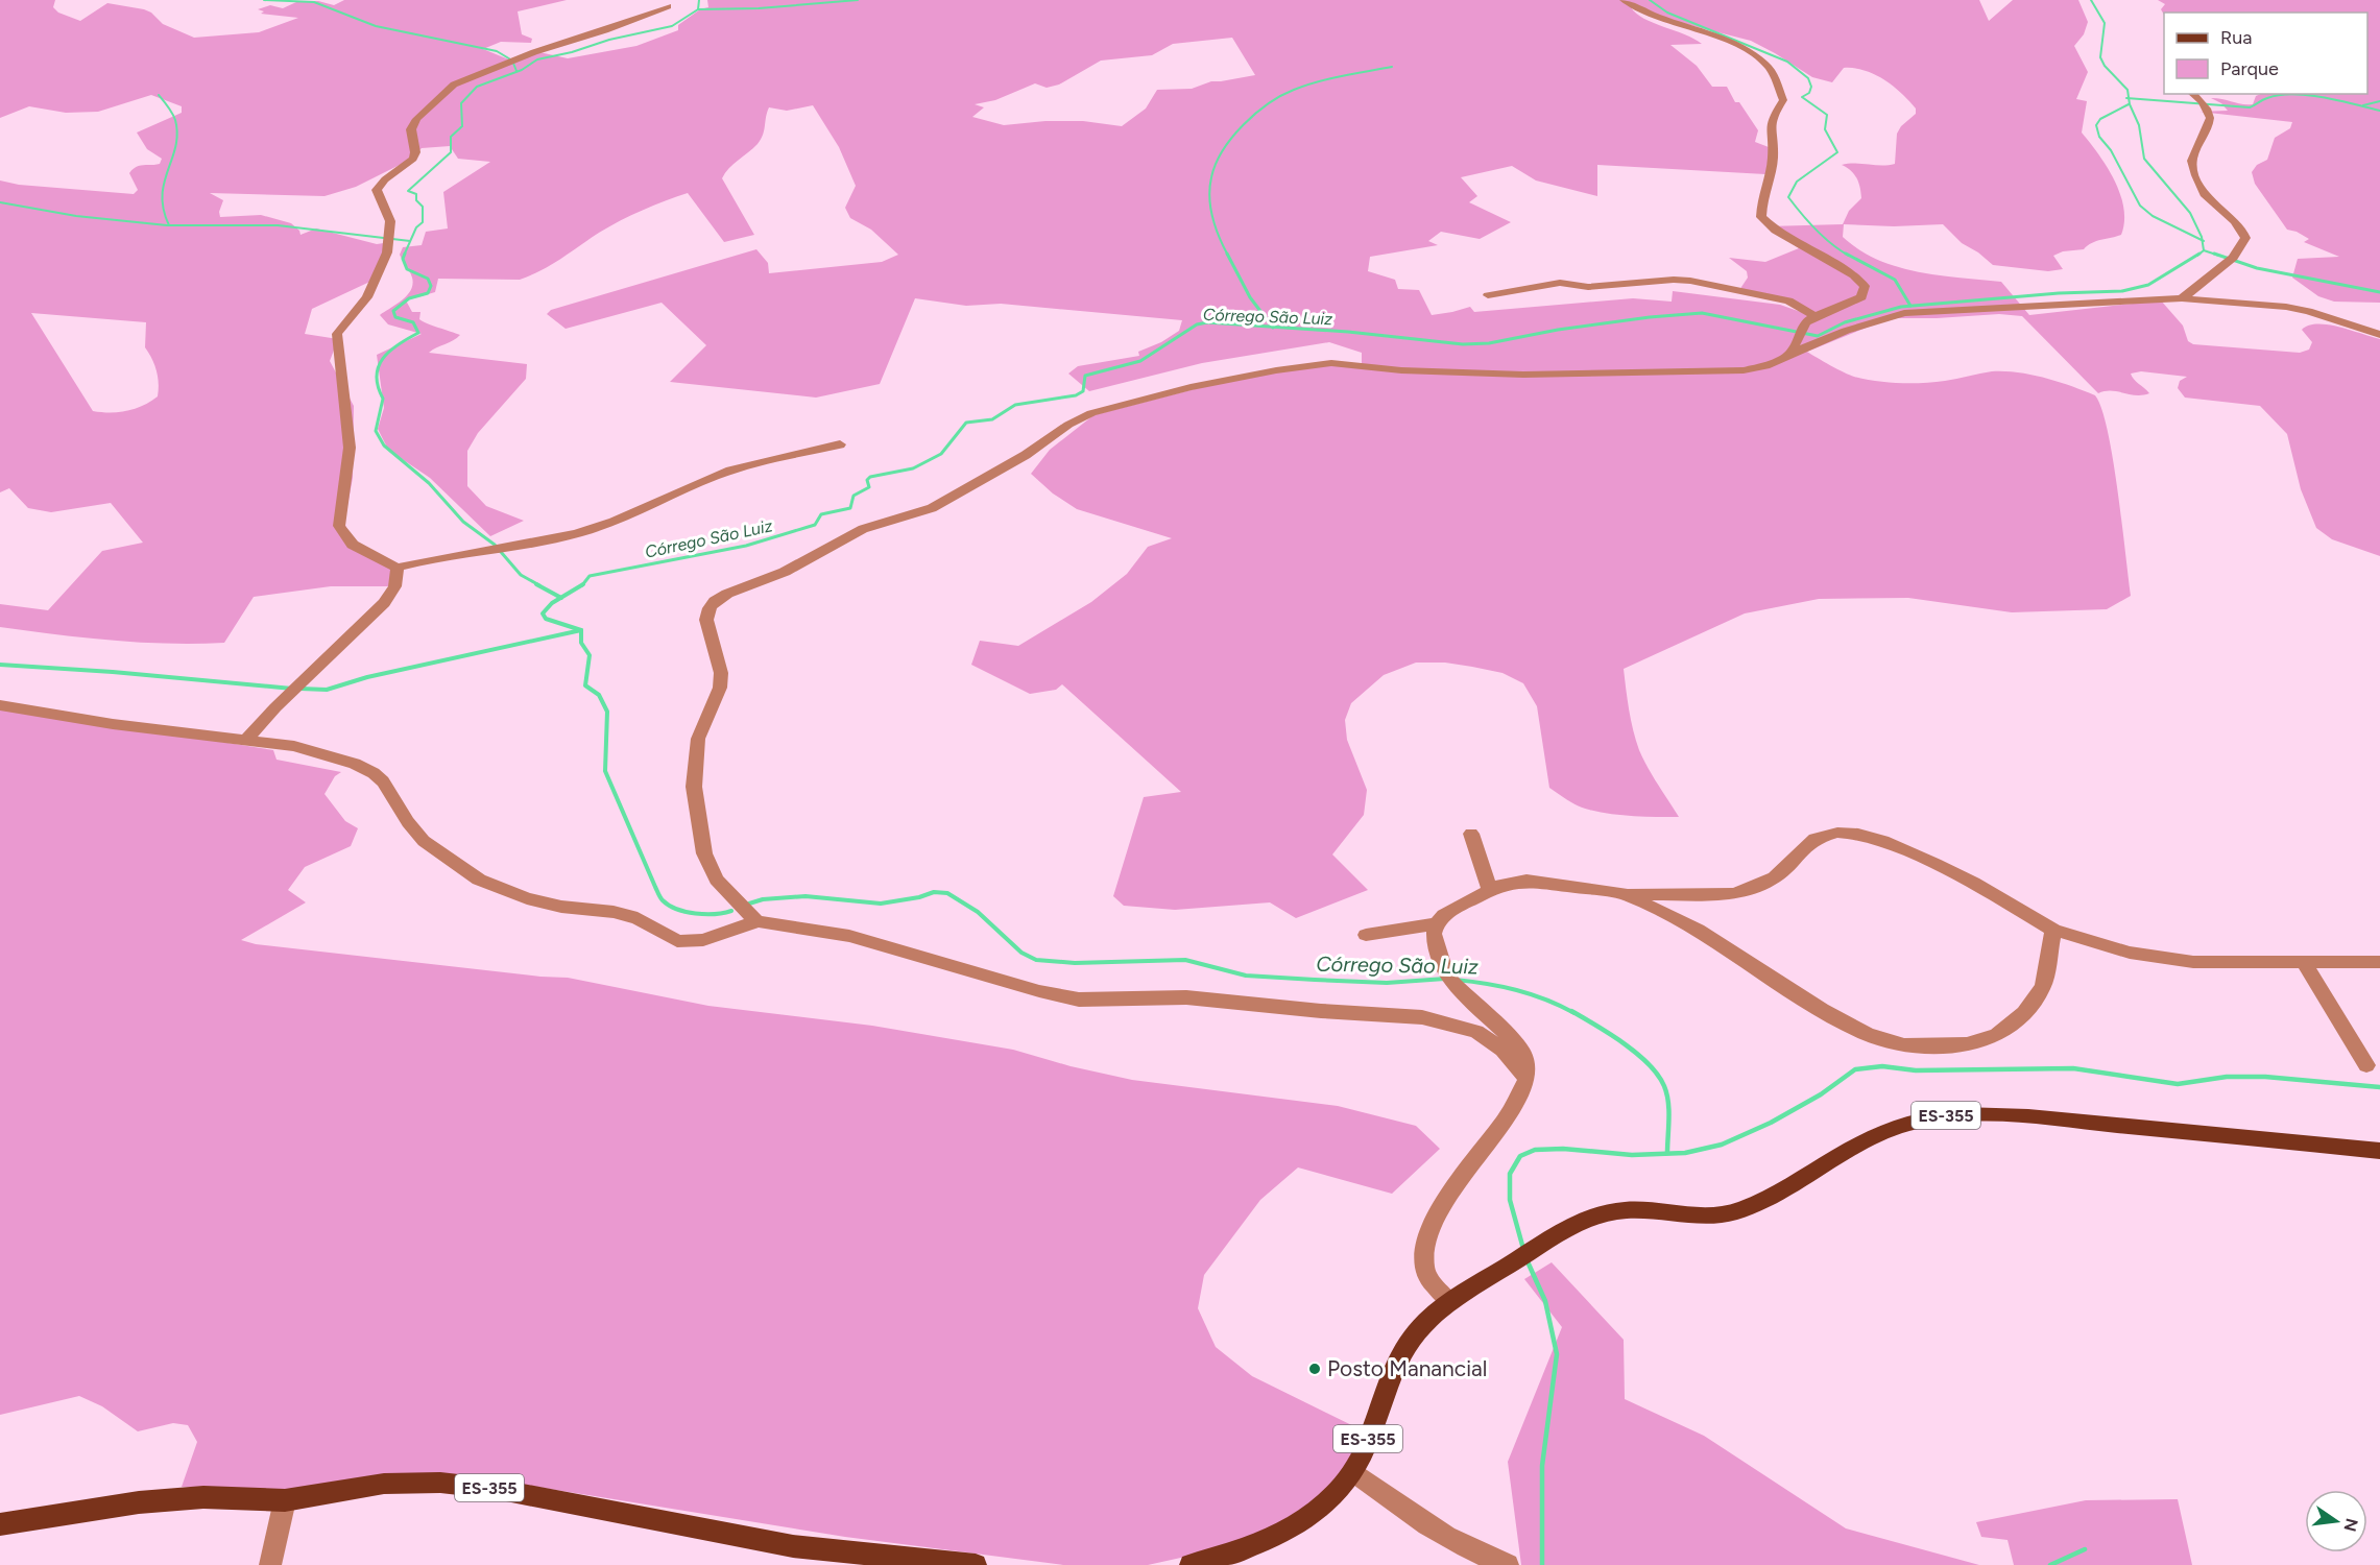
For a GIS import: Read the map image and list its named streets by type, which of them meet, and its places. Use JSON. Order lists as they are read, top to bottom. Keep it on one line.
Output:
{"streets":{"main road":["ES-355"]},"water":["Córrego São Luiz"],"places":["Posto Manancial"],"legend":["Rua","Parque"],"north":"right"}
